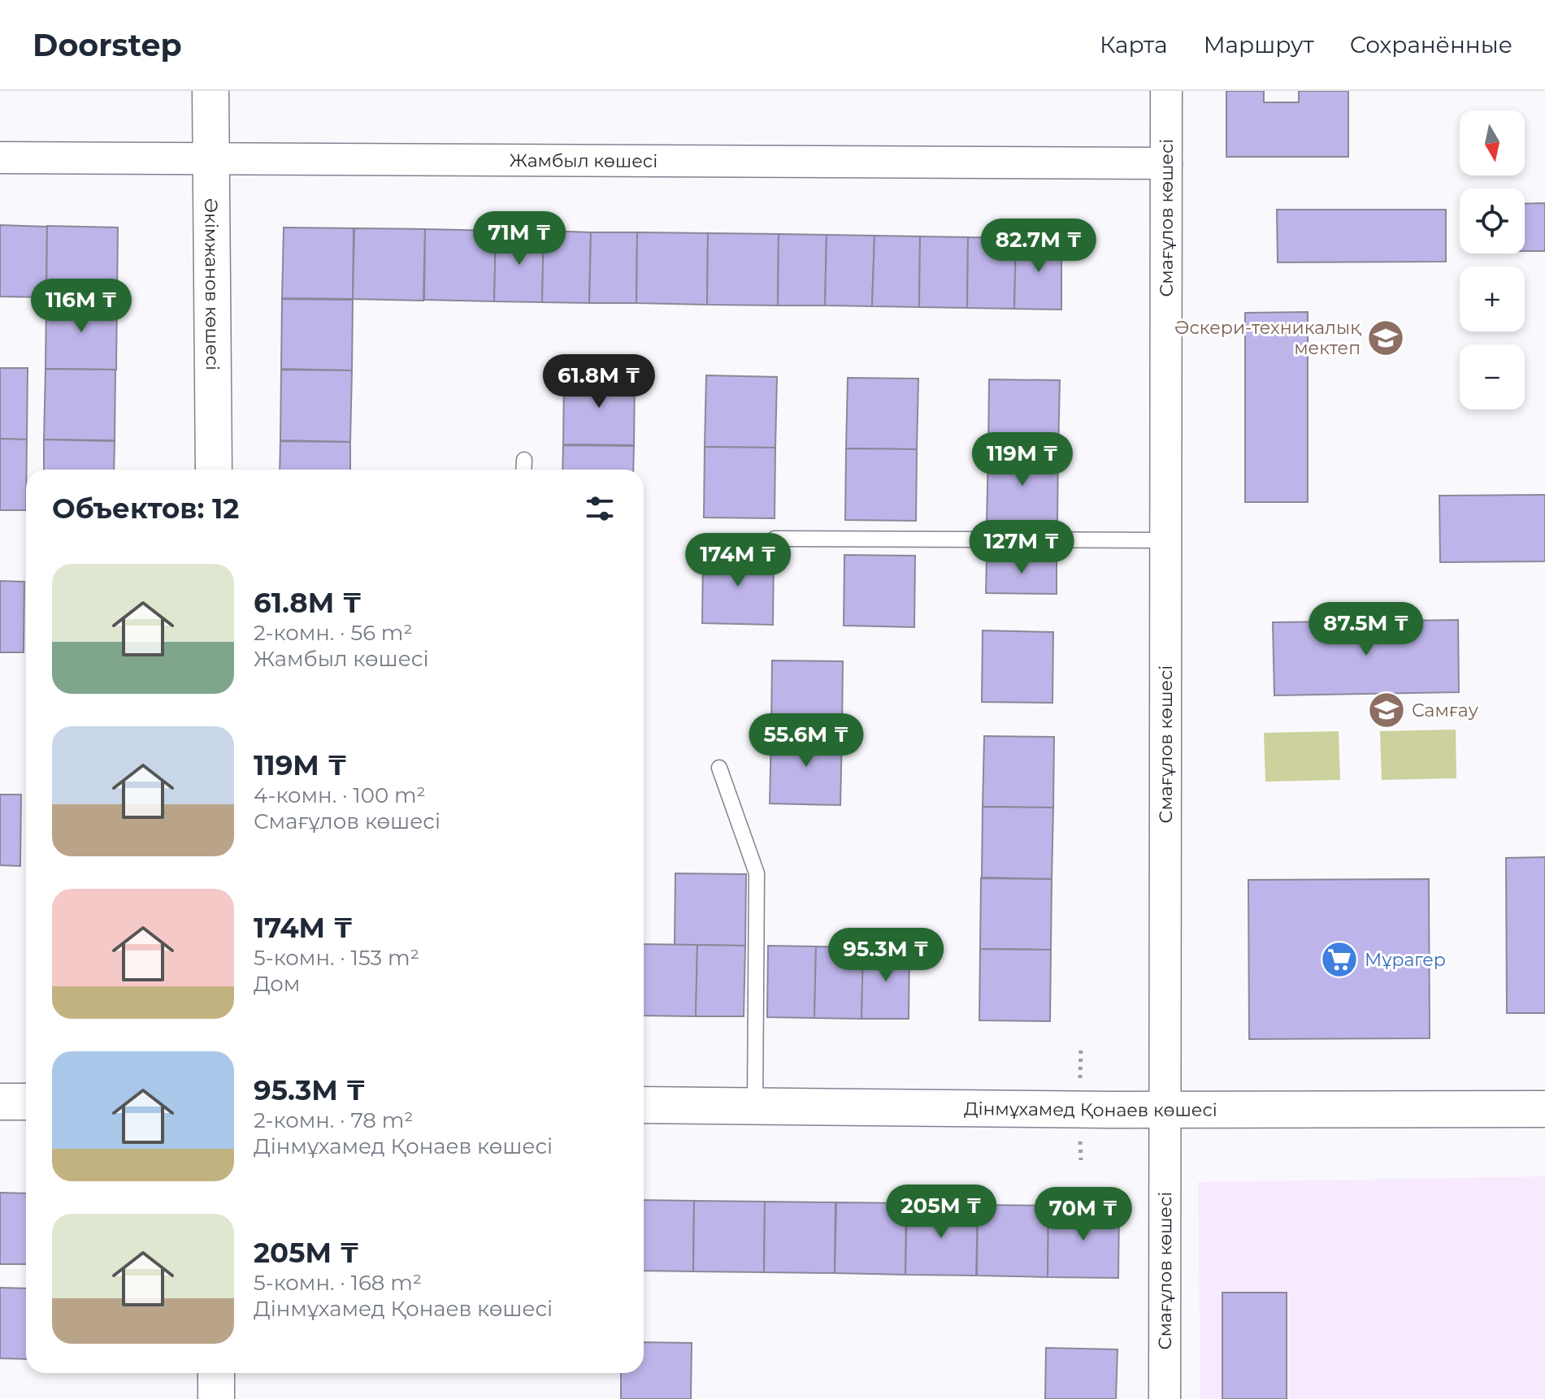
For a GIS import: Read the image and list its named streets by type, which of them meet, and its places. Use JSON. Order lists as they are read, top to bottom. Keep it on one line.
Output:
{"streets":{"street":["Жамбыл көшесі","Смағұлов көшесі","Әкімжанов көшесі","Дінмұхамед Қонаев көшесі"]},"crossings":[["Жамбыл көшесі","Смағұлов көшесі"],["Жамбыл көшесі","Әкімжанов көшесі"],["Смағұлов көшесі","Дінмұхамед Қонаев көшесі"]],"places":{"school or university":["Әскери-техникалық мектеп","Самғау"],"supermarket":["Мұрагер"]},"north":"bottom","page":{"header":"Doorstep","nav":["Карта","Маршрут","Сохранённые"],"map_buttons":["+","−"],"price":["71M ₸","82.7M ₸","116M ₸","61.8M ₸","119M ₸","127M ₸","174M ₸","87.5M ₸","55.6M ₸","95.3M ₸","205M ₸","70M ₸"],"heading":"Объектов: 12","list":[{"name":"61.8M ₸","note":"2-комн. · 56 m² · Жамбыл көшесі"},{"name":"119M ₸","note":"4-комн. · 100 m² · Смағұлов көшесі"},{"name":"174M ₸","note":"5-комн. · 153 m² · Дом"},{"name":"95.3M ₸","note":"2-комн. · 78 m² · Дінмұхамед Қонаев көшесі"},{"name":"205M ₸","note":"5-комн. · 168 m² · Дінмұхамед Қонаев көшесі"}]}}
